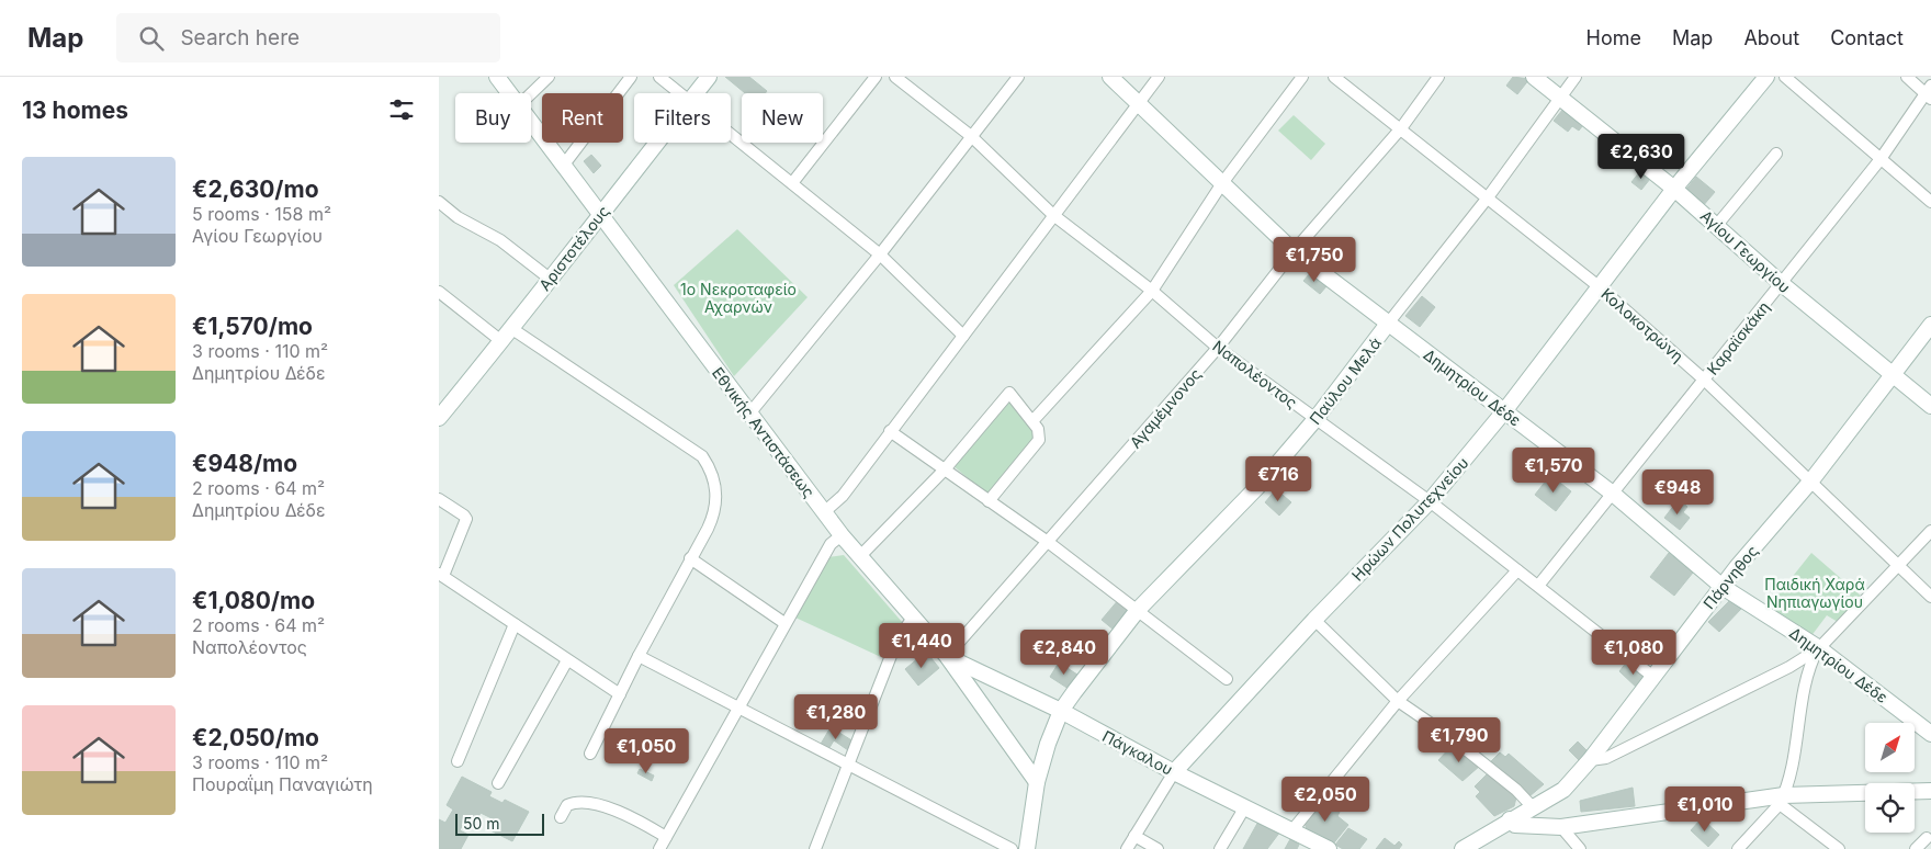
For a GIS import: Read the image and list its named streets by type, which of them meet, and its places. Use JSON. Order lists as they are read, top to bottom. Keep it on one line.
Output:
{"streets":{"street":["Αριστοτέλους","Αγίου Γεωργίου","Κολοκοτρώνη","Καραϊσκάκη","Ναπολέοντος","Παύλου Μελά","Δημητρίου Δέδε","Αγαμέμνονος","Εθνικής Αντιστάσεως","Ηρώων Πολυτεχνείου","Πάρνηθος","Πάγκαλου"]},"crossings":[["Αριστοτέλους","Εθνικής Αντιστάσεως"],["Αγίου Γεωργίου","Καραϊσκάκη"],["Αγίου Γεωργίου","Παύλου Μελά"],["Αγίου Γεωργίου","Ηρώων Πολυτεχνείου"],["Αγίου Γεωργίου","Πάρνηθος"],["Κολοκοτρώνη","Καραϊσκάκη"],["Κολοκοτρώνη","Παύλου Μελά"],["Κολοκοτρώνη","Αγαμέμνονος"],["Κολοκοτρώνη","Ηρώων Πολυτεχνείου"],["Κολοκοτρώνη","Πάρνηθος"],["Καραϊσκάκη","Ναπολέοντος"],["Καραϊσκάκη","Δημητρίου Δέδε"],["Ναπολέοντος","Παύλου Μελά"],["Ναπολέοντος","Αγαμέμνονος"],["Ναπολέοντος","Ηρώων Πολυτεχνείου"],["Ναπολέοντος","Πάρνηθος"],["Παύλου Μελά","Δημητρίου Δέδε"],["Παύλου Μελά","Εθνικής Αντιστάσεως"],["Παύλου Μελά","Πάγκαλου"],["Δημητρίου Δέδε","Αγαμέμνονος"],["Δημητρίου Δέδε","Ηρώων Πολυτεχνείου"],["Δημητρίου Δέδε","Πάρνηθος"],["Αγαμέμνονος","Εθνικής Αντιστάσεως"],["Αγαμέμνονος","Πάγκαλου"],["Εθνικής Αντιστάσεως","Πάγκαλου"],["Ηρώων Πολυτεχνείου","Πάγκαλου"]],"parks":["1ο Νεκροταφείο Αχαρνών","Παιδική Χαρά Νηπιαγωγίου"],"scale_bar":"50 m","north":"top right","page":{"header":"Map","search":"Search here","nav":["Home","Map","About","Contact"],"heading":"13 homes","chip":["Buy","Rent","Filters","New"],"price":["€2,630","€1,750","€1,570","€716","€948","€1,440","€2,840","€1,080","€1,280","€1,790","€1,050","€2,050","€1,010"],"list":[{"name":"€2,630/mo","note":"5 rooms · 158 m² · Αγίου Γεωργίου"},{"name":"€1,570/mo","note":"3 rooms · 110 m² · Δημητρίου Δέδε"},{"name":"€948/mo","note":"2 rooms · 64 m² · Δημητρίου Δέδε"},{"name":"€1,080/mo","note":"2 rooms · 64 m² · Ναπολέοντος"},{"name":"€2,050/mo","note":"3 rooms · 110 m² · Πουραΐμη Παναγιώτη"}],"scale":"50 m"}}
